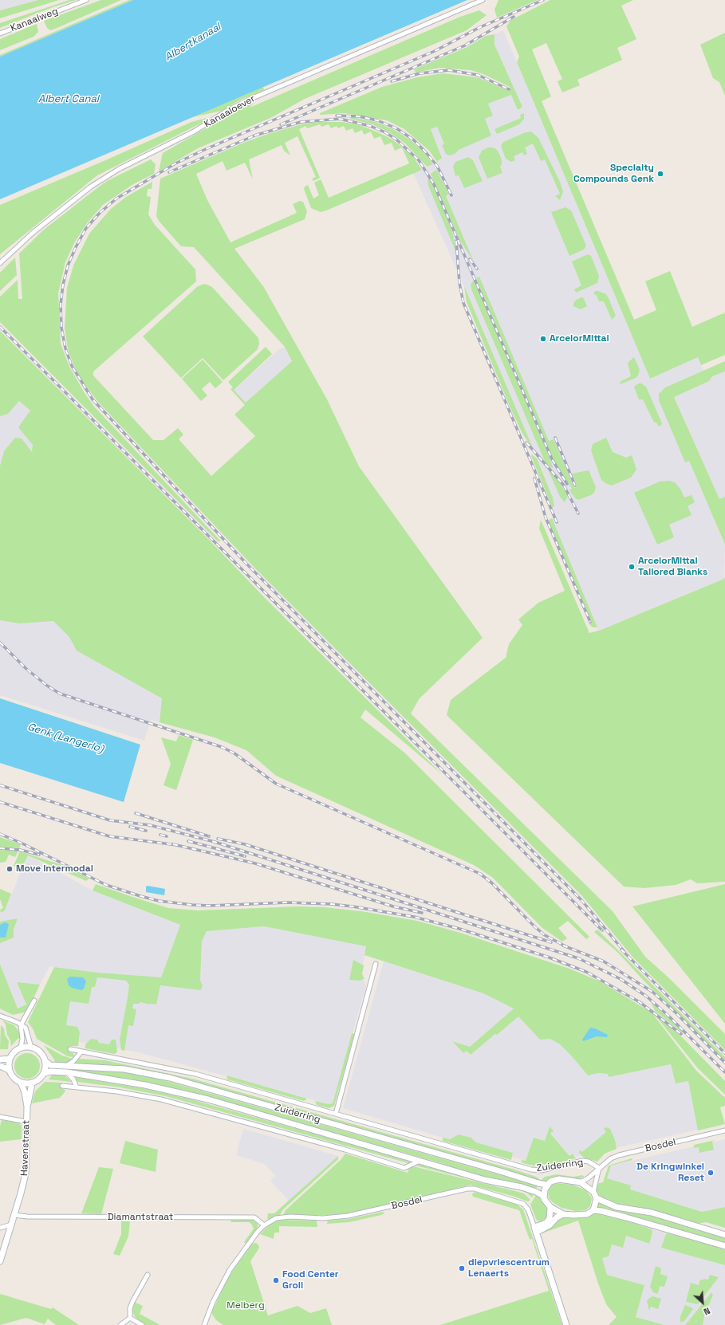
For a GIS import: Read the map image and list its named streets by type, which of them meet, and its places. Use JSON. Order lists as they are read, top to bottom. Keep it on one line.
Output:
{"streets":{"main road":["Zuiderring","Bosdel","Havenstraat"],"street":["Kanaalweg","Kanaaloever","Diamantstraat"]},"crossings":[["Zuiderring","Bosdel"],["Zuiderring","Havenstraat"],["Bosdel","Diamantstraat"],["Havenstraat","Diamantstraat"]],"water":["Albertkanaal","Albert Canal","Genk (Langerlo)"],"parks":["Melberg"],"places":["Specialty Compounds Genk","ArcelorMittal","ArcelorMittal Tailored Blanks","Move Intermodal","De Kringwinkel Reset","diepvriescentrum Lenaerts","Food Center Groli"],"north":"bottom right"}
